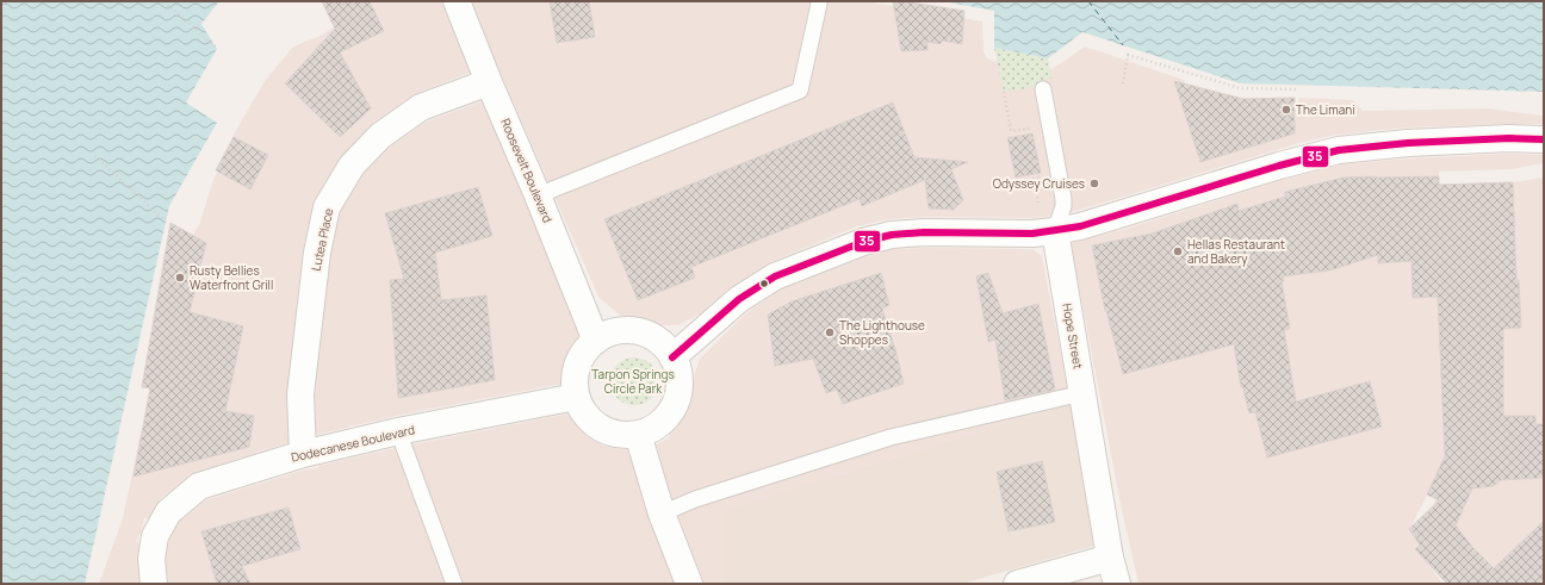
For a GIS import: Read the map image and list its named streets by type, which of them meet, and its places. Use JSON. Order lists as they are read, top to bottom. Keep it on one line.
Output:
{"streets":{"street":["Roosevelt Boulevard","Lutea Place","Hope Street","Dodecanese Boulevard"]},"crossings":[["Roosevelt Boulevard","Lutea Place"],["Roosevelt Boulevard","Dodecanese Boulevard"],["Lutea Place","Dodecanese Boulevard"]],"parks":["Tarpon Springs Circle Park"],"places":["The Limani","Odyssey Cruises","Hellas Restaurant and Bakery","Rusty Bellies Waterfront Grill","The Lighthouse Shoppes"],"lines":["transit line 35"]}
